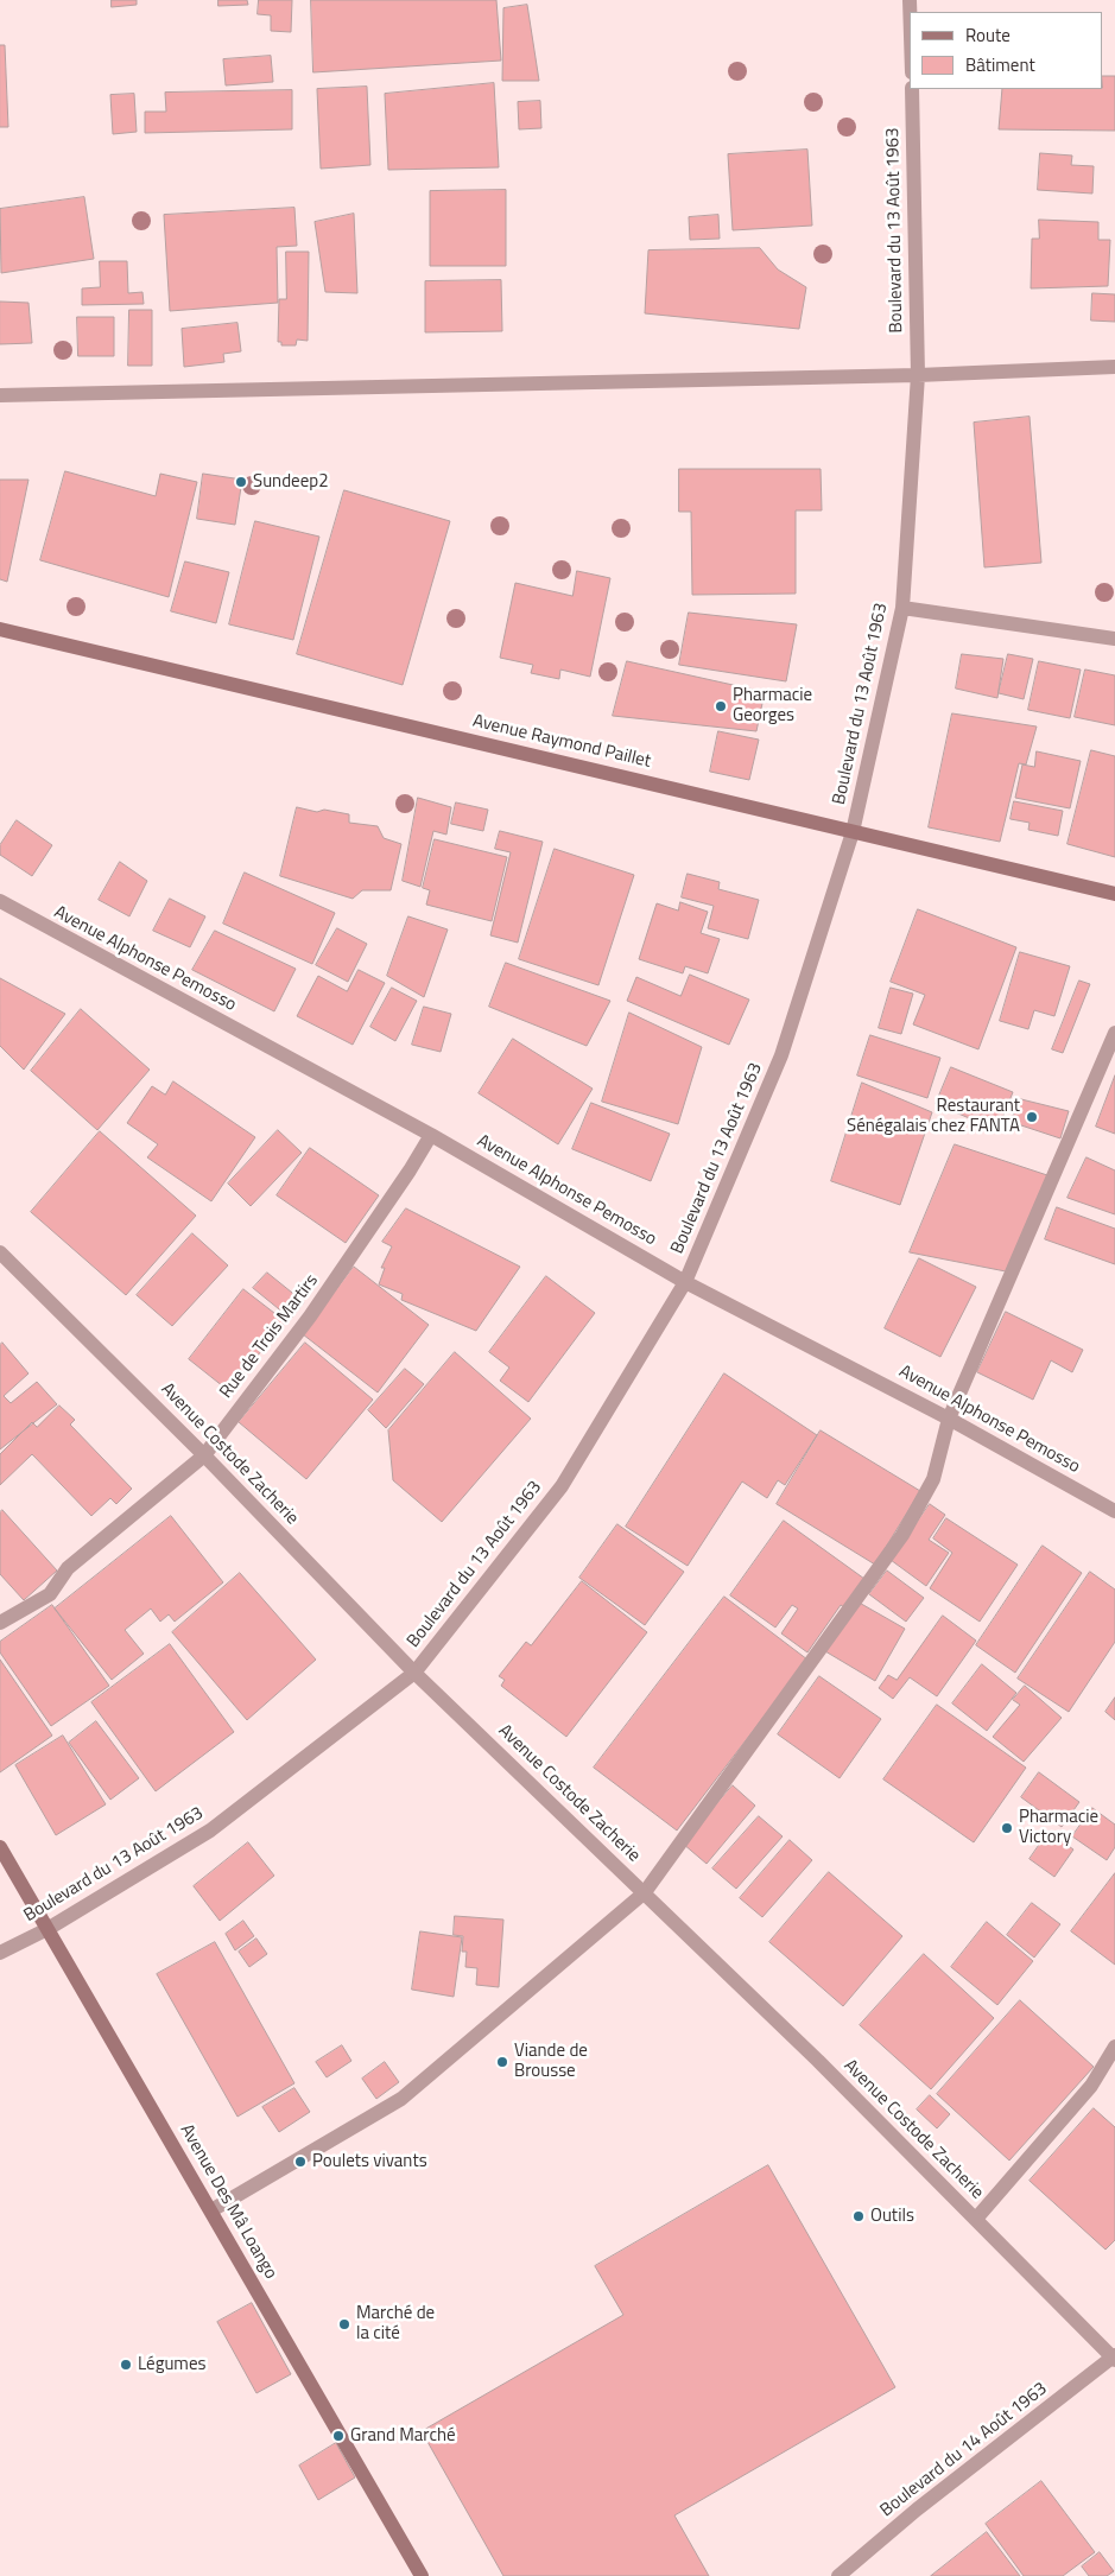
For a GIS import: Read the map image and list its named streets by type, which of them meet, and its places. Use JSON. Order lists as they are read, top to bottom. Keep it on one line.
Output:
{"streets":{"main road":["Avenue Raymond Paillet","Avenue Des Mâ Loango"],"street":["Boulevard du 13 Août 1963","Avenue Alphonse Pemosso","Rue de Trois Martirs","Avenue Costode Zacherie","Boulevard du 14 Août 1963"]},"crossings":[["Boulevard du 13 Août 1963","Avenue Raymond Paillet"],["Boulevard du 13 Août 1963","Avenue Alphonse Pemosso"],["Boulevard du 13 Août 1963","Avenue Costode Zacherie"],["Boulevard du 13 Août 1963","Avenue Des Mâ Loango"],["Avenue Alphonse Pemosso","Rue de Trois Martirs"],["Rue de Trois Martirs","Avenue Costode Zacherie"],["Avenue Costode Zacherie","Boulevard du 14 Août 1963"]],"places":["Sundeep2","Pharmacie Georges","Restaurant Sénégalais chez FANTA","Pharmacie Victory","Viande de Brousse","Poulets vivants","Outils","Marché de la cité","Légumes","Grand Marché"],"legend":["Route","Bâtiment"]}
